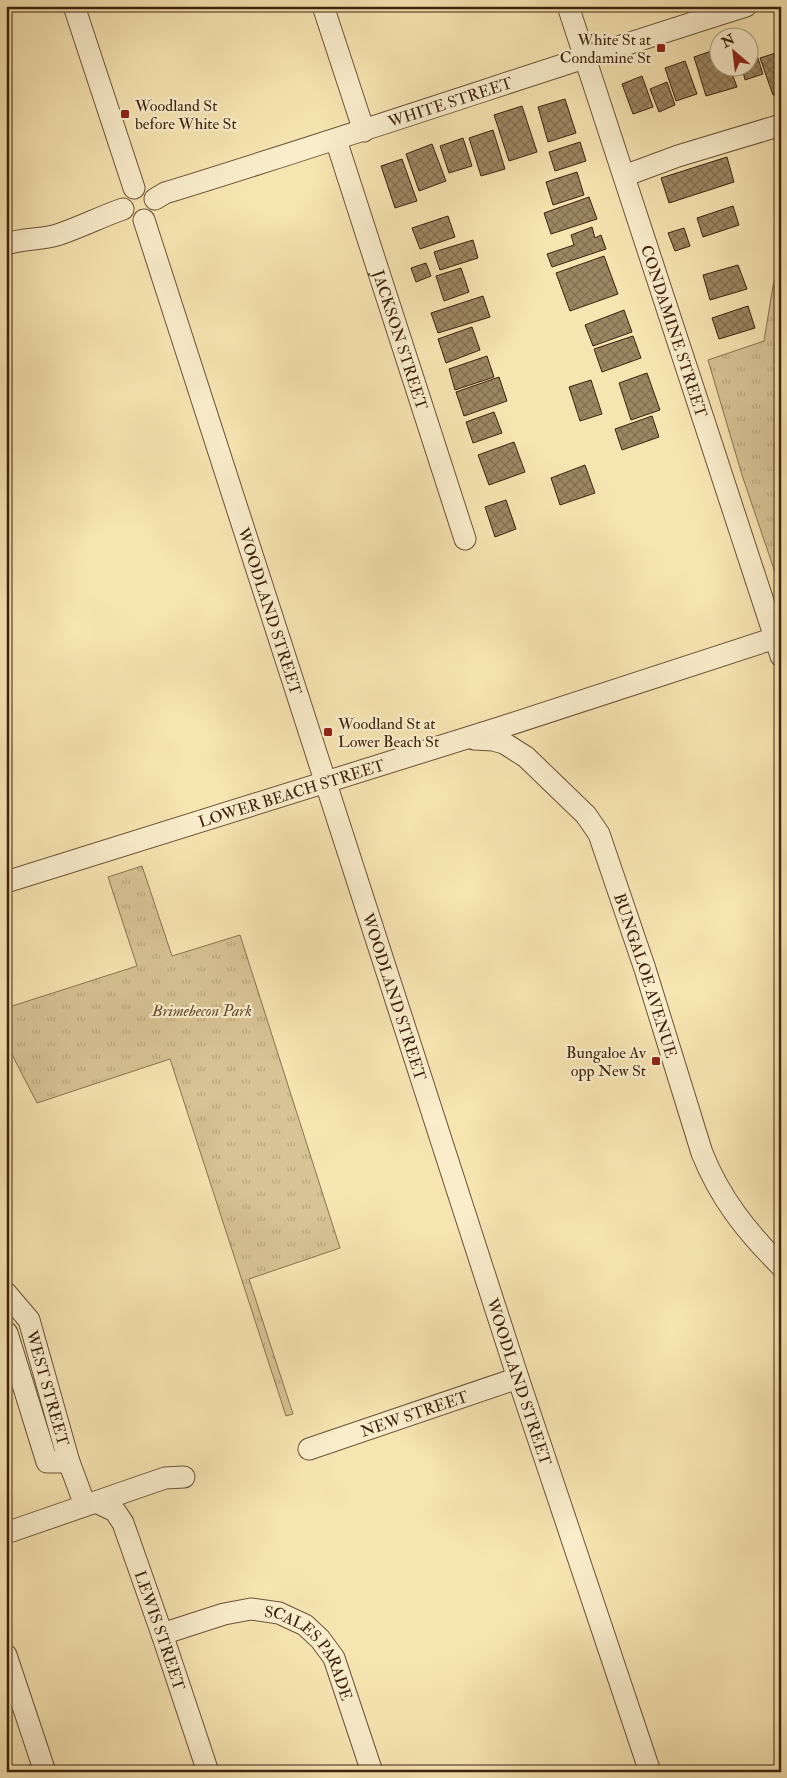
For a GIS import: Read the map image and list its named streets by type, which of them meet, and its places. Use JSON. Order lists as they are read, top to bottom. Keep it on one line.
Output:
{"streets":{"street":["WHITE STREET","CONDAMINE STREET","JACKSON STREET","WOODLAND STREET","LOWER BEACH STREET","BUNGALOE AVENUE","WEST STREET","NEW STREET","LEWIS STREET","SCALES PARADE"]},"crossings":[["WHITE STREET","CONDAMINE STREET"],["WHITE STREET","JACKSON STREET"],["WHITE STREET","WOODLAND STREET"],["CONDAMINE STREET","LOWER BEACH STREET"],["WOODLAND STREET","LOWER BEACH STREET"],["WOODLAND STREET","NEW STREET"],["LOWER BEACH STREET","BUNGALOE AVENUE"],["WEST STREET","LEWIS STREET"],["LEWIS STREET","SCALES PARADE"]],"parks":["Brimebecon Park"],"places":{"transit":["White St at Condamine St","Woodland St before White St","Woodland St at Lower Beach St","Bungaloe Av opp New St"]},"north":"top left"}
